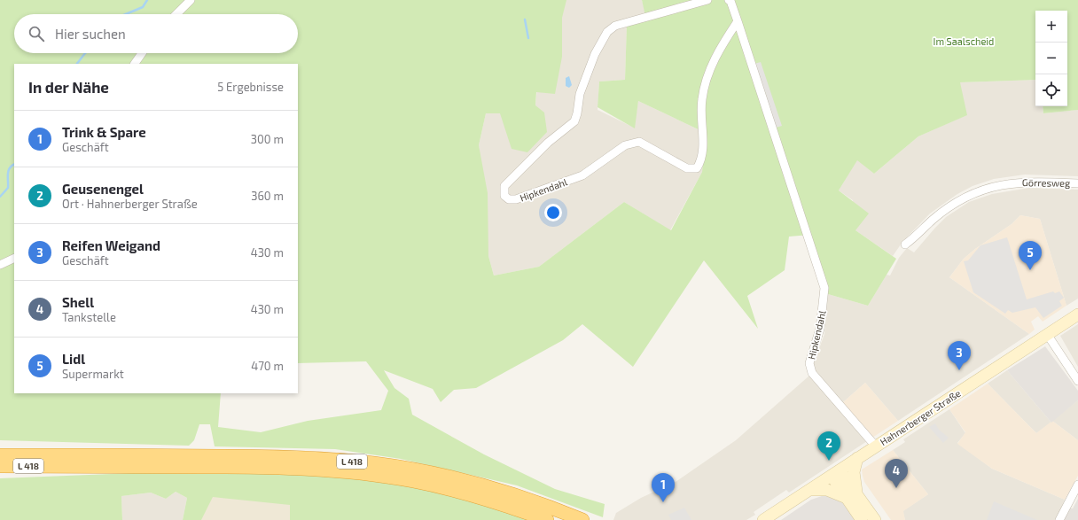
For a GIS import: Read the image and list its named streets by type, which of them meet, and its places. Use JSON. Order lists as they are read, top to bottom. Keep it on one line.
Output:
{"streets":{"highway":["L 418"],"main road":["Hahnerberger Straße"],"street":["Görresweg","Hipkendahl"]},"crossings":[["Hipkendahl","Hahnerberger Straße"]],"parks":["Im Saalscheid"],"page":{"map_buttons":["+","−"],"search":"Hier suchen","heading":["In der Nähe","5 Ergebnisse"],"list":[{"mark":"1","name":"Trink & Spare","note":"Geschäft","value":"300 m"},{"mark":"2","name":"Geusenengel","note":"Ort · Hahnerberger Straße","value":"360 m"},{"mark":"3","name":"Reifen Weigand","note":"Geschäft","value":"430 m"},{"mark":"4","name":"Shell","note":"Tankstelle","value":"430 m"},{"mark":"5","name":"Lidl","note":"Supermarkt","value":"470 m"}],"pins":["5","3","2","4","1"]}}
